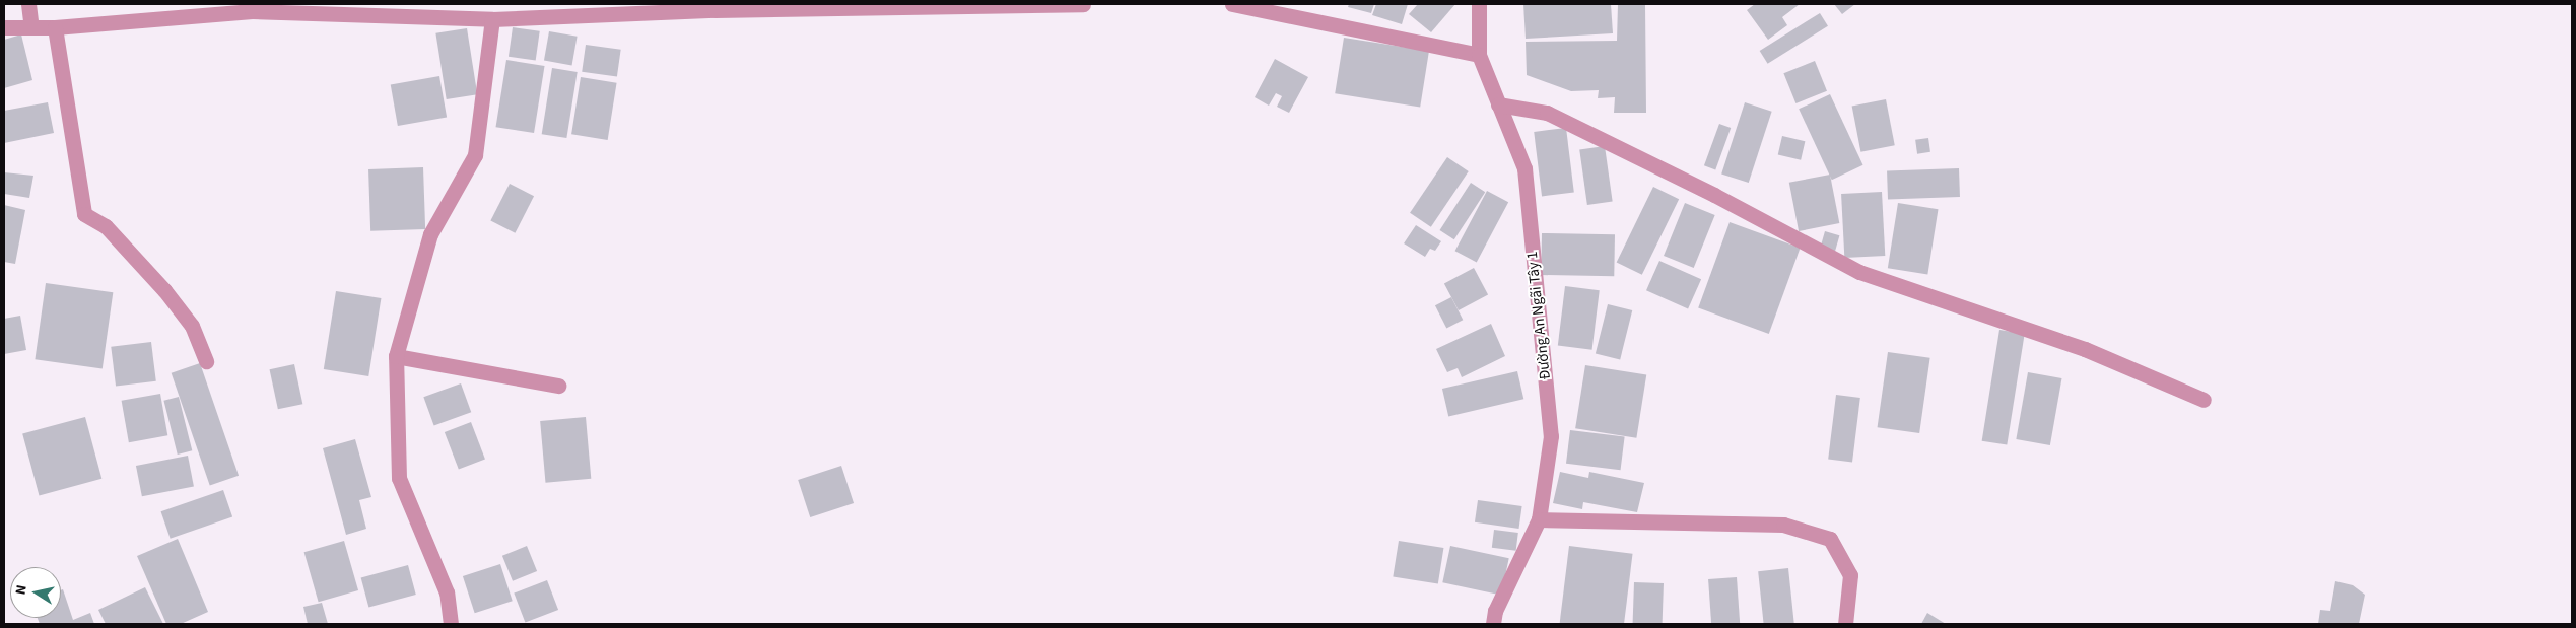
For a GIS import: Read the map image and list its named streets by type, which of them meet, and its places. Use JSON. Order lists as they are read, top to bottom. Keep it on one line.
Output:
{"streets":{"street":["Đường An Ngãi Tây 1"]},"north":"left"}
